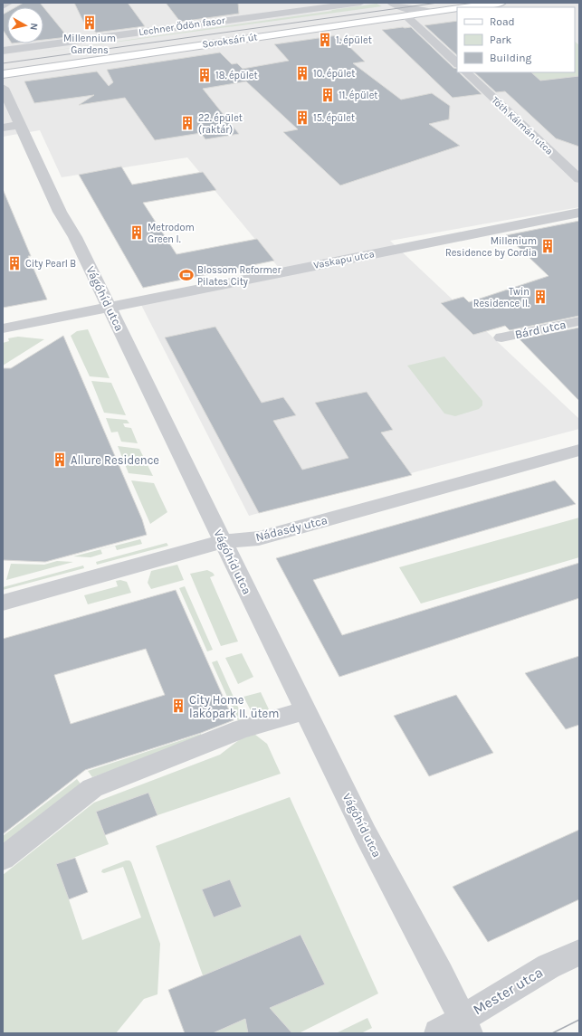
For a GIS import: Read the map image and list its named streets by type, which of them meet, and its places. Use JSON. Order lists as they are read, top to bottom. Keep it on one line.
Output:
{"streets":{"main road":["Soroksári út"],"street":["Lechner Ödön fasor","Tóth Kálmán utca","Vaskapu utca","Vágóhíd utca","Bárd utca","Nádasdy utca","Mester utca"]},"crossings":[["Vaskapu utca","Vágóhíd utca"],["Vágóhíd utca","Nádasdy utca"],["Vágóhíd utca","Mester utca"]],"places":{"building":["Millennium Gardens","1. épület","10. épület","18. épület","11. épület","15. épület","22. épület (raktár)","Metrodom Green I.","Millenium Residence by Cordia","City Pearl B","Twin Residence II.","Allure Residence","City Home lakópark II. ütem"],"sports":["Blossom Reformer Pilates City"]},"legend":["Road","Park","Building"],"north":"right"}
